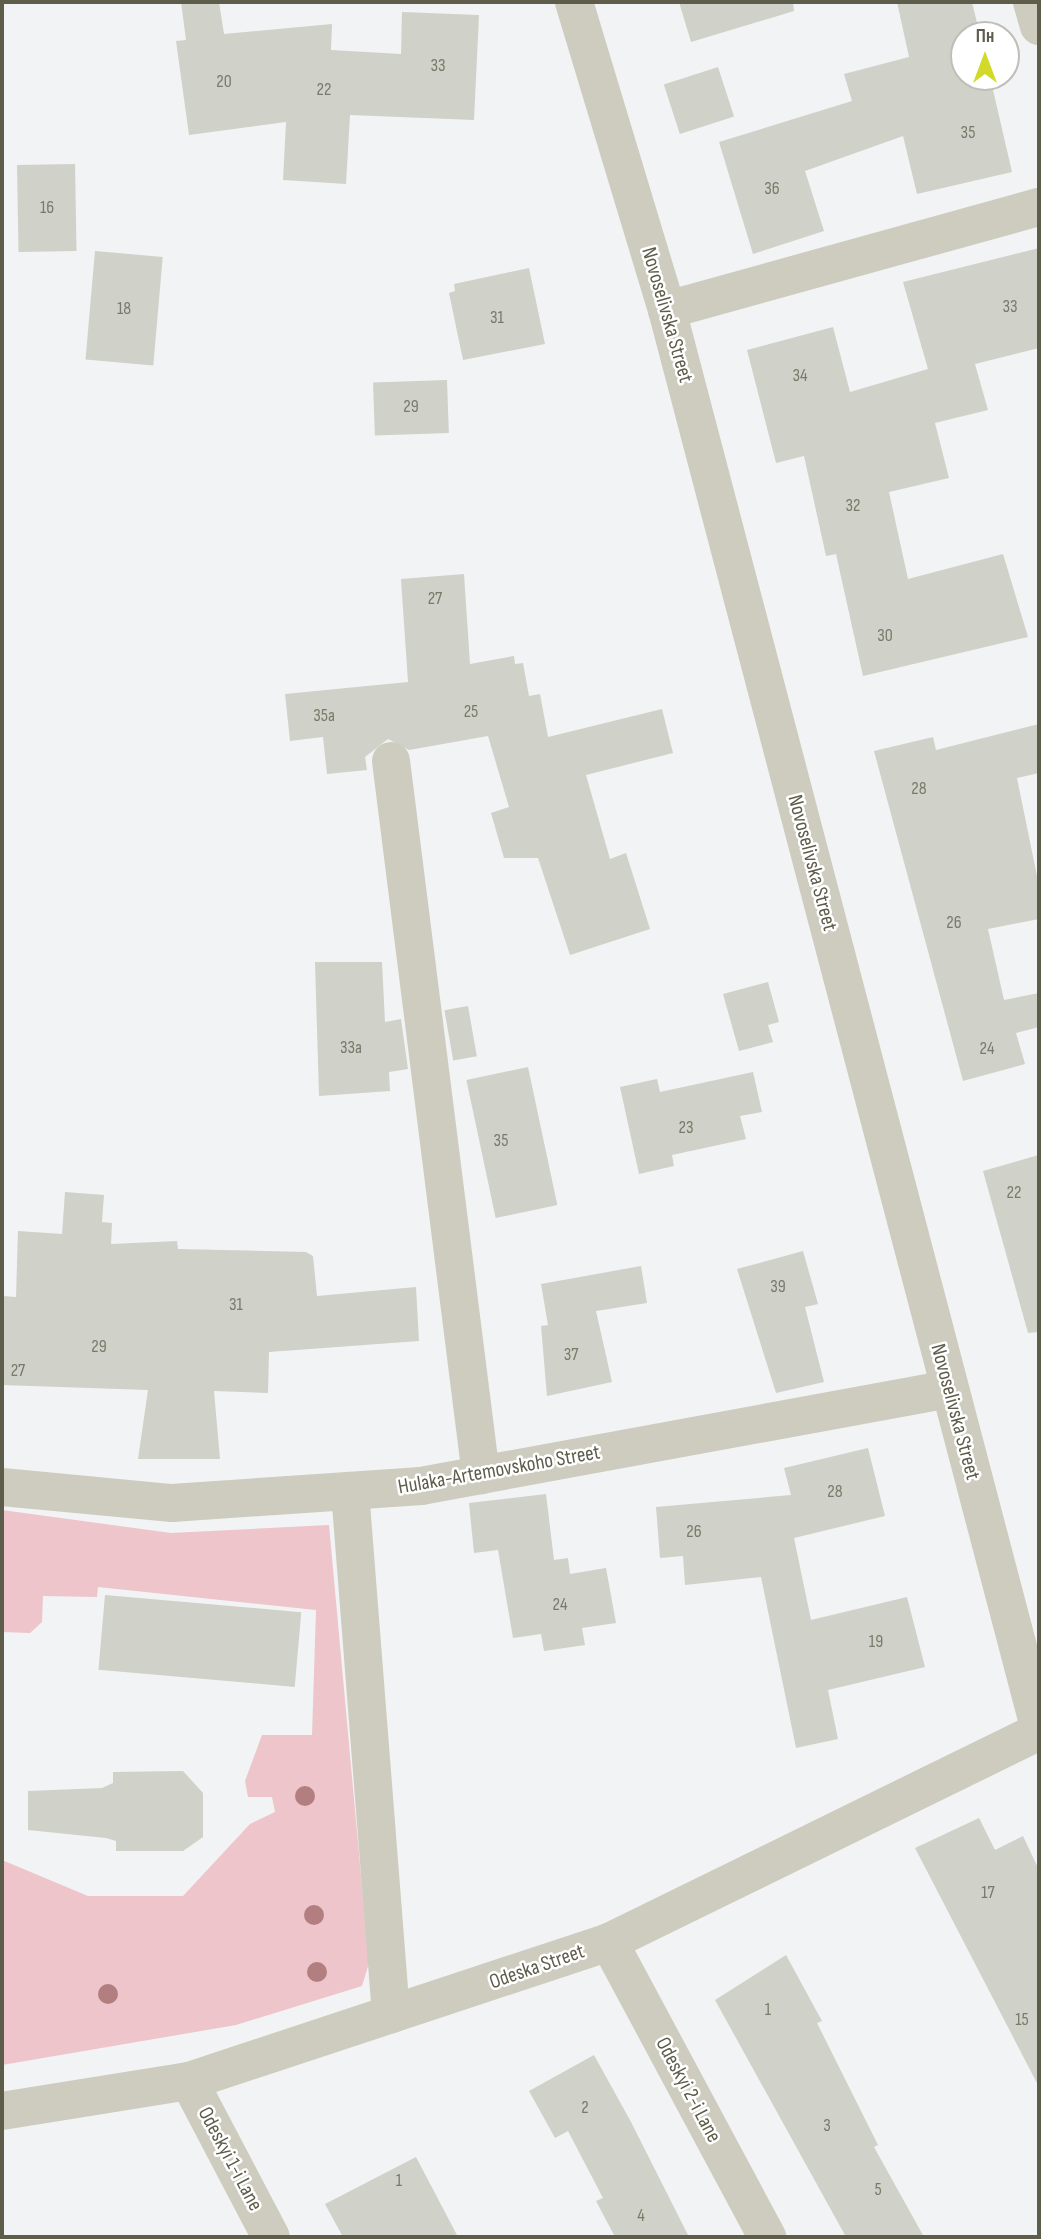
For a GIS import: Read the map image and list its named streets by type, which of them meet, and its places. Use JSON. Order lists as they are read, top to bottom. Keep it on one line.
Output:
{"streets":{"street":["Novoselivska Street","Hulaka-Artemovskoho Street","Odeska Street","Odeskyi 2-i Lane","Odeskyi 1-i Lane"]},"crossings":[["Novoselivska Street","Hulaka-Artemovskoho Street"],["Novoselivska Street","Odeska Street"],["Odeska Street","Odeskyi 2-i Lane"],["Odeska Street","Odeskyi 1-i Lane"]],"house_numbers":["33","20","22","35","36","16","33","18","31","34","29","32","27","30","25","35а","28","26","33а","24","23","35","22","39","31","29","37","27","28","26","24","19","17","1","15","2","3","1","5","4"],"north":"top"}
